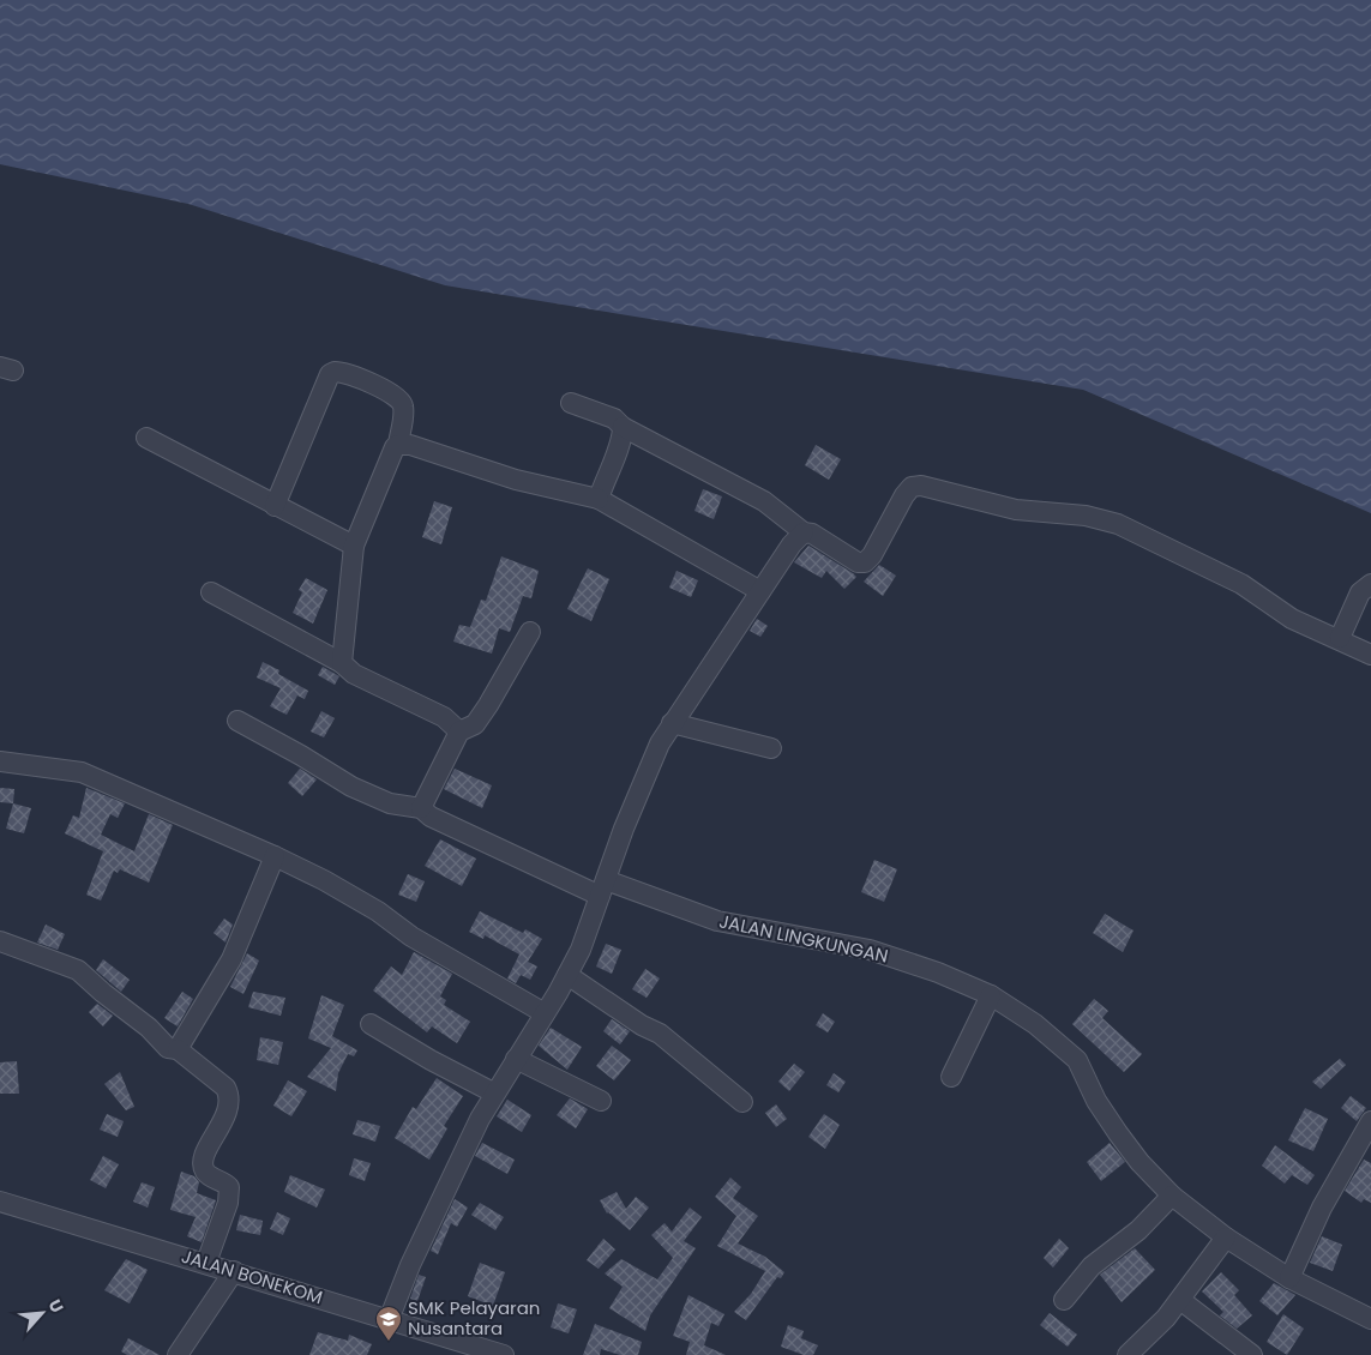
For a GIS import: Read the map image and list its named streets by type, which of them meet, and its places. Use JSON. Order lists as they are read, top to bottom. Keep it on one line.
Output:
{"streets":{"street":["JALAN LINGKUNGAN","JALAN BONEKOM"]},"places":{"school or university":["SMK Pelayaran Nusantara"]},"north":"top right"}
